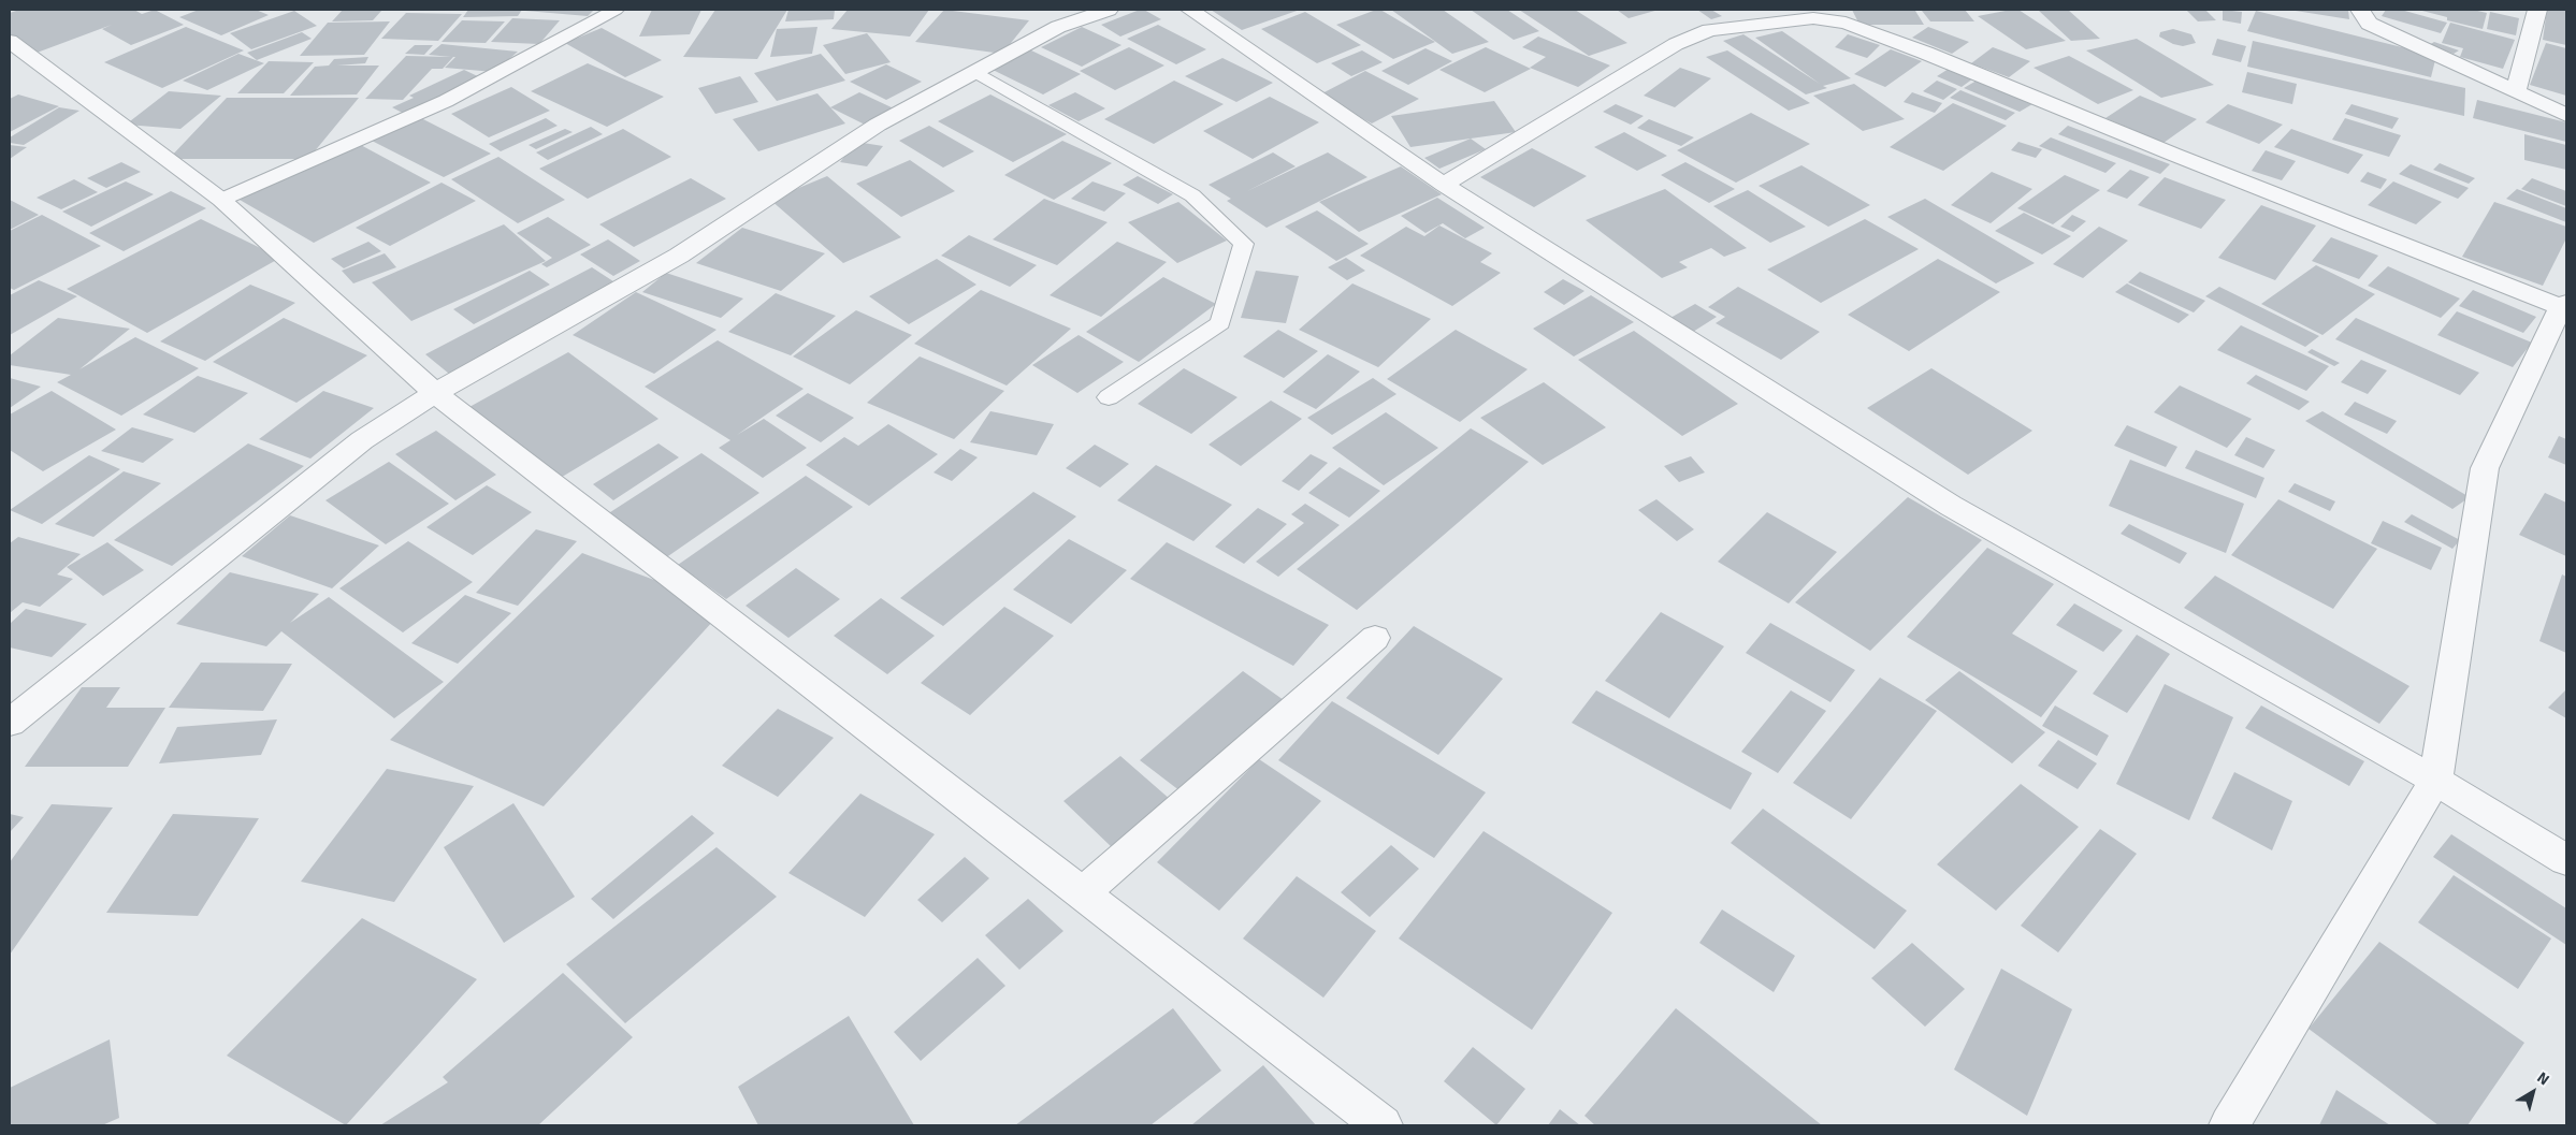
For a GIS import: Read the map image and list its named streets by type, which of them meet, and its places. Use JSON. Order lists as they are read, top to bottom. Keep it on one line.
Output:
{"north":"top right"}
